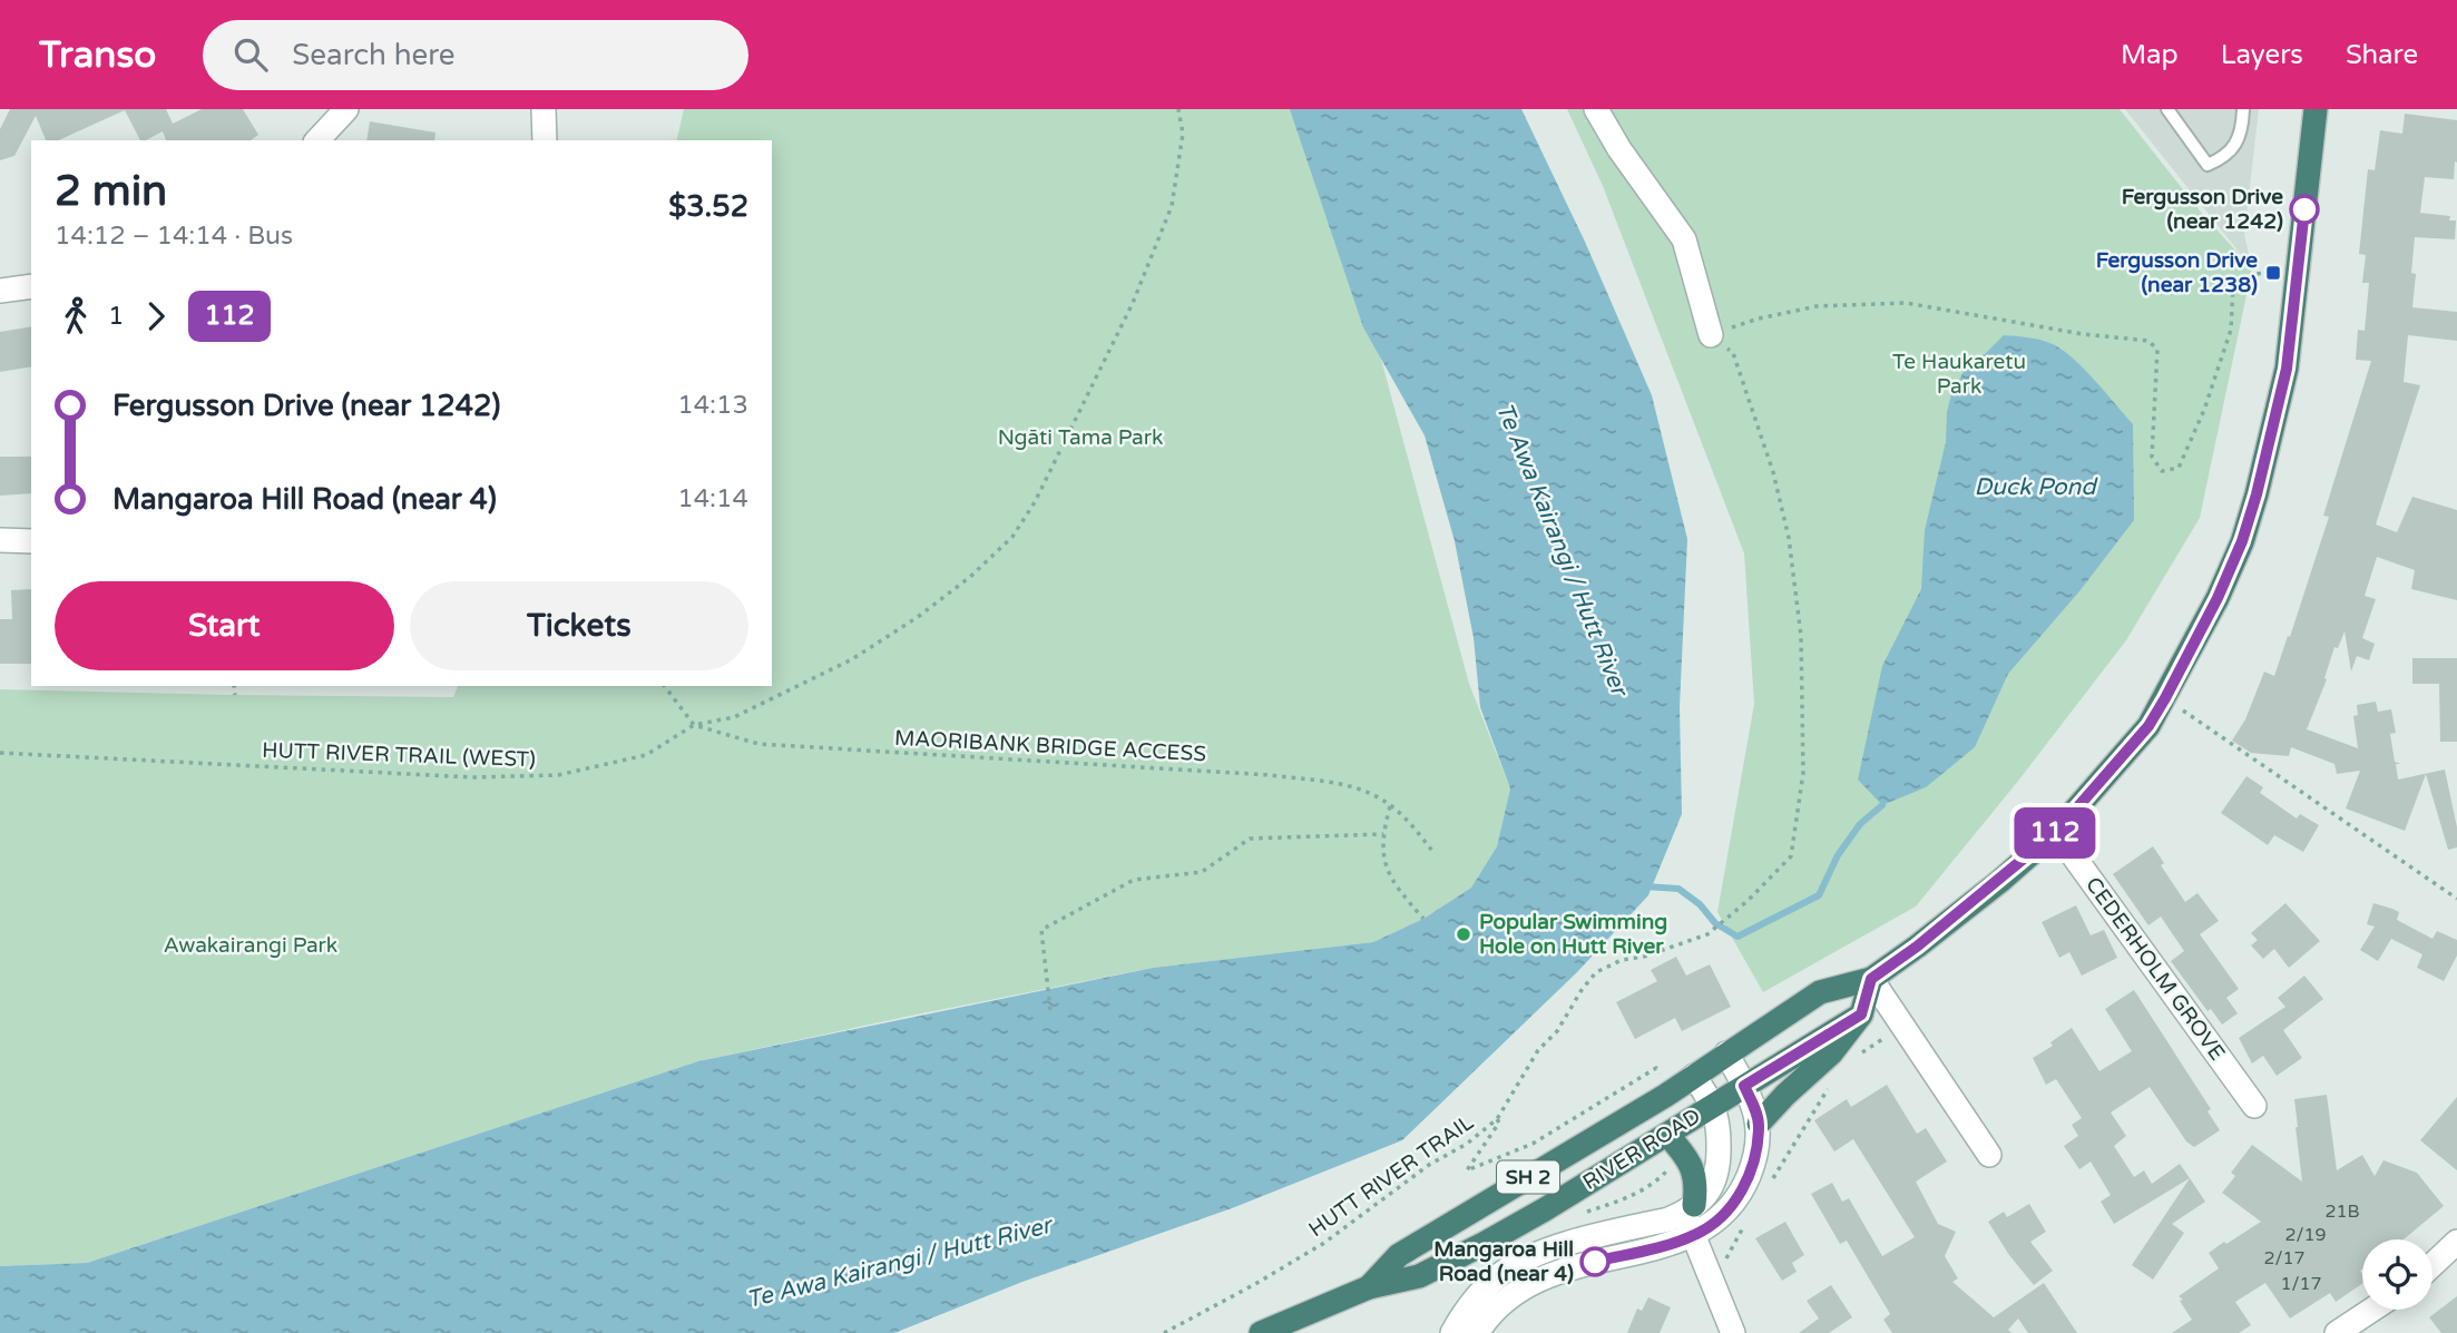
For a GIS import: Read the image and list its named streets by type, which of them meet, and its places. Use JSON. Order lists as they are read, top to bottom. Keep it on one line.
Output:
{"streets":{"highway":["RIVER ROAD","SH 2"],"street":["CEDERHOLM GROVE"],"path":["MAORIBANK BRIDGE ACCESS","HUTT RIVER TRAIL (WEST)","HUTT RIVER TRAIL"]},"crossings":[["MAORIBANK BRIDGE ACCESS","HUTT RIVER TRAIL (WEST)"],["CEDERHOLM GROVE","SH 2"],["RIVER ROAD","SH 2"]],"water":["Duck Pond","Te Awa Kairangi / Hutt River"],"parks":["Te Haukaretu Park","Ngāti Tama Park","Awakairangi Park"],"places":{"other":["Fergusson Drive (near 1242)","Popular Swimming Hole on Hutt River","Mangaroa Hill Road (near 4)"],"transit":["Fergusson Drive (near 1238)"]},"lines":["bus line 112"],"house_numbers":["21B","2/19","2/17","1/17"],"page":{"header":"Transo","search":"Search here","nav":["Map","Layers","Share"],"on_map":"112","heading":["2 min","14:12 – 14:14 · Bus","$3.52"],"legs":["1","112"],"list":[{"name":"Fergusson Drive (near 1242)","value":"14:13"},{"name":"Mangaroa Hill Road (near 4)","value":"14:14"}],"buttons":["Start","Tickets"]}}
